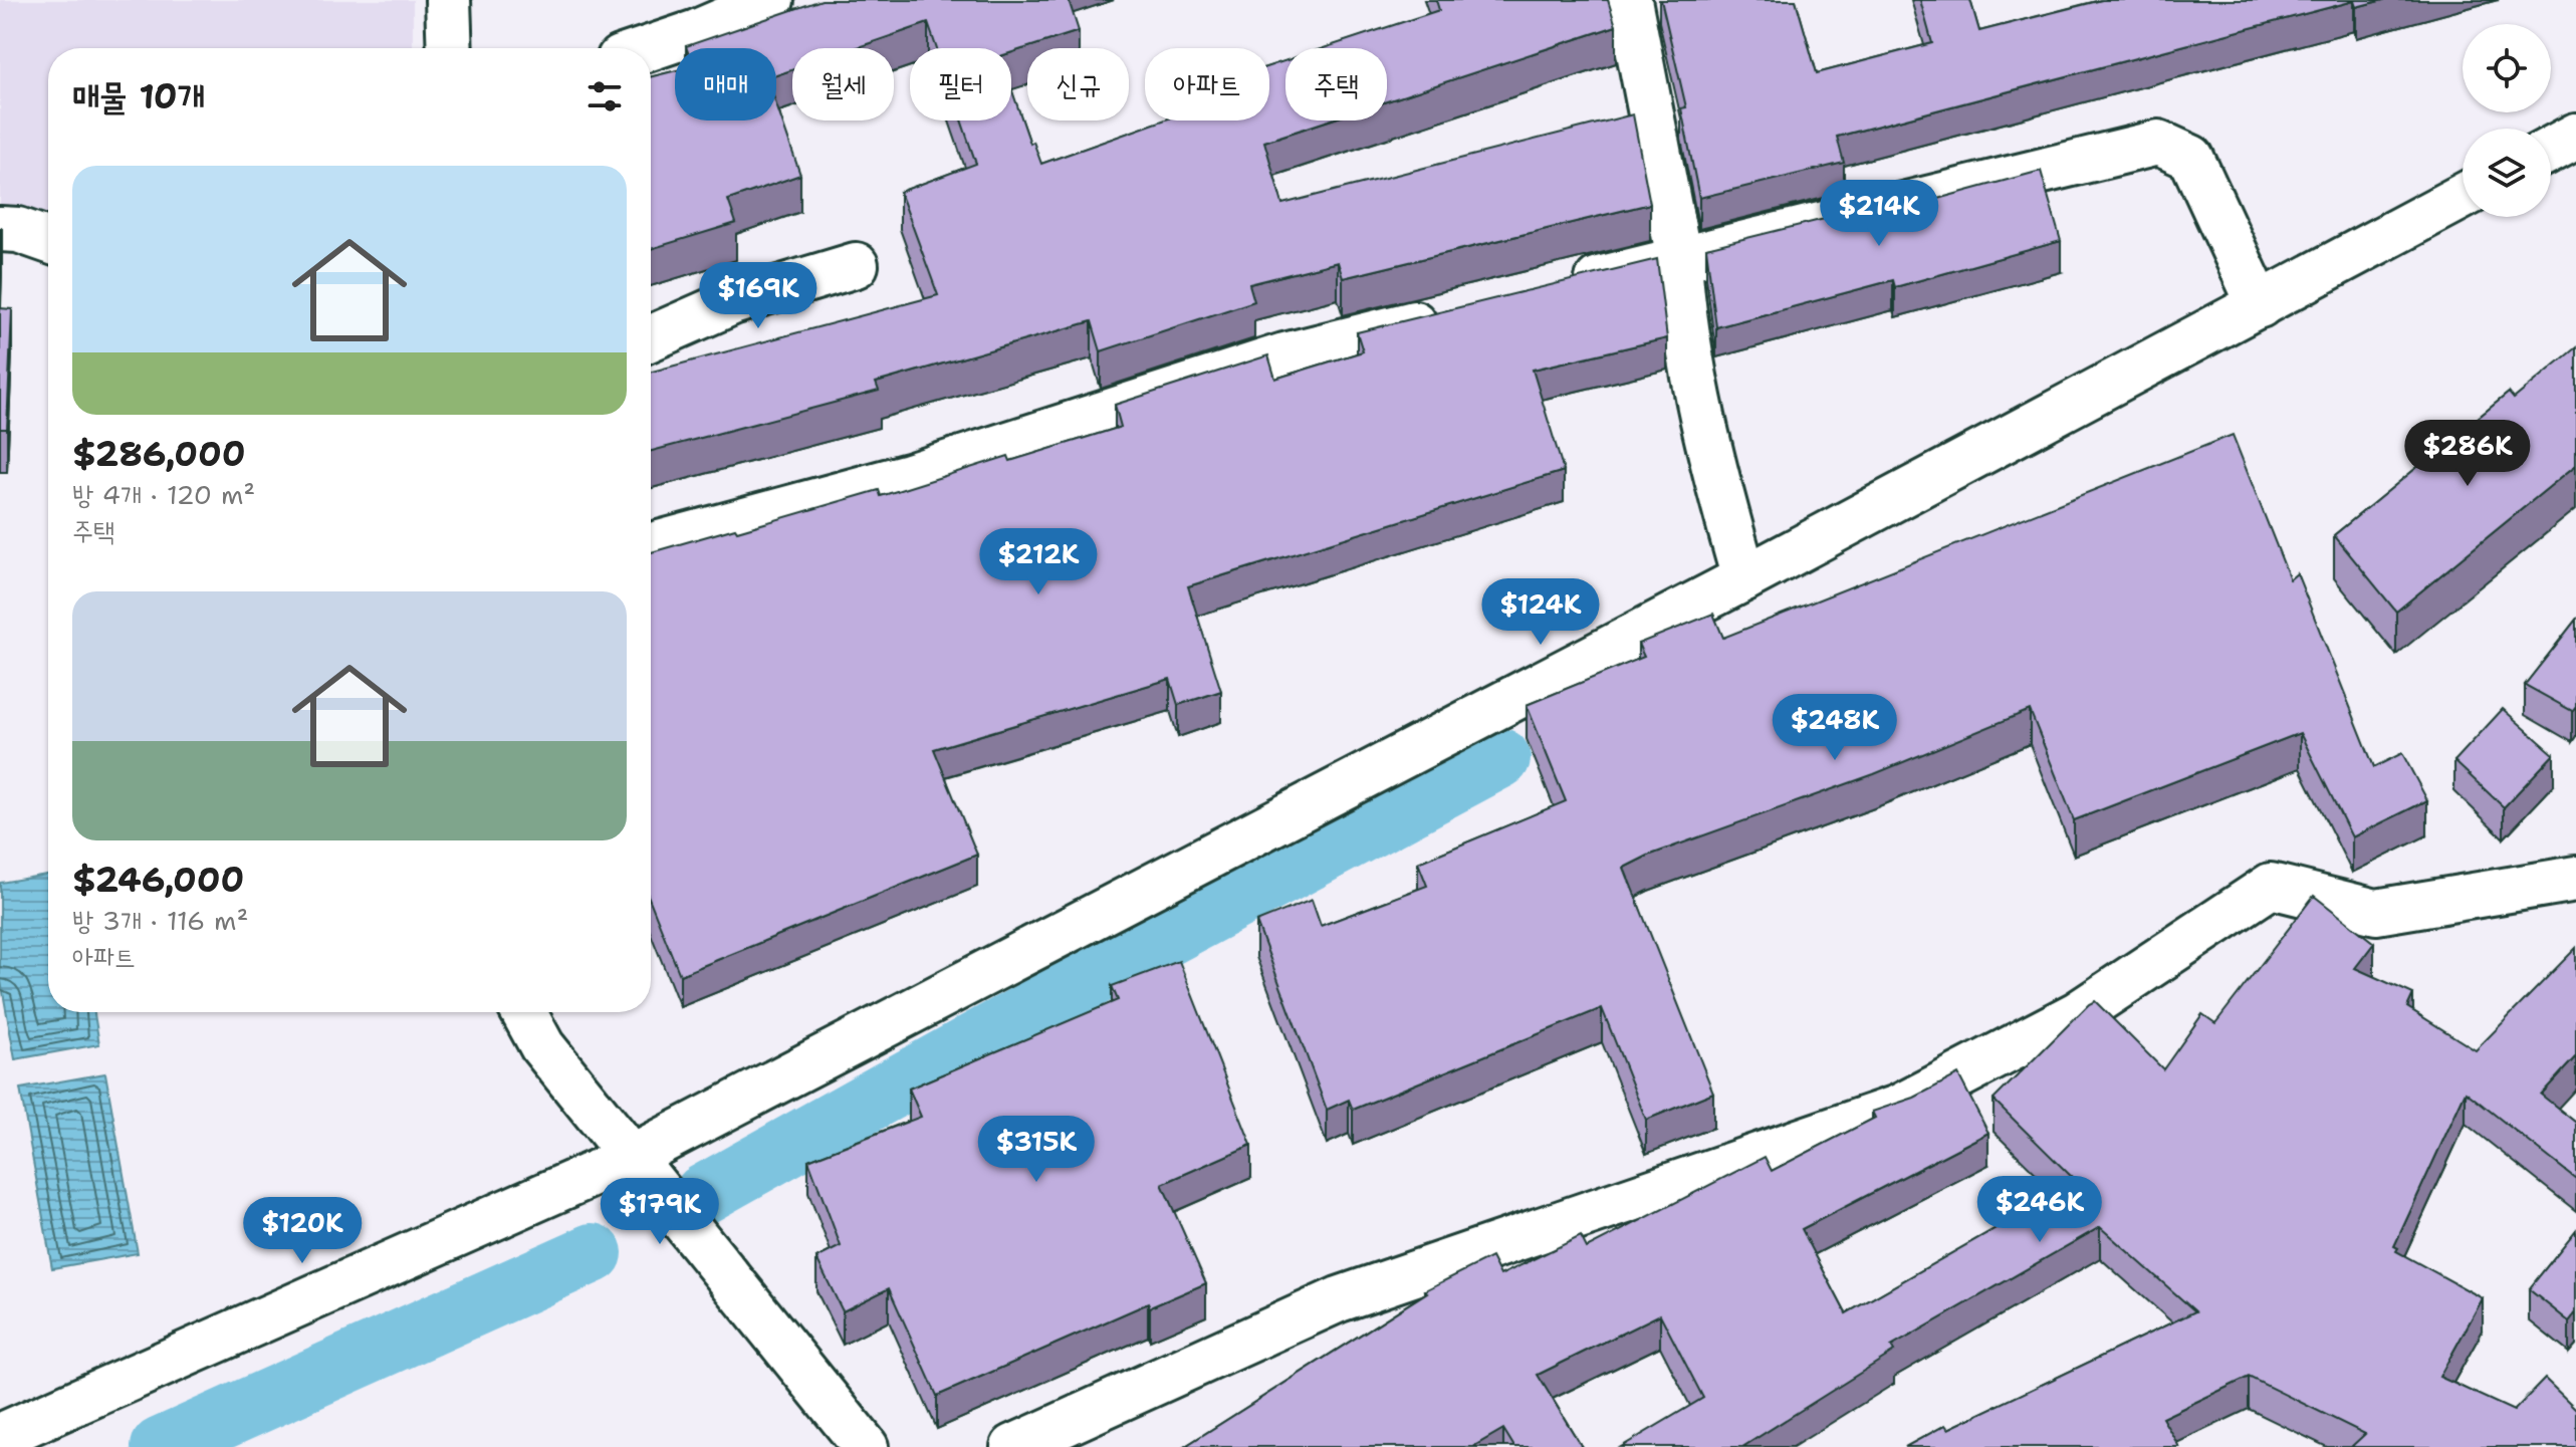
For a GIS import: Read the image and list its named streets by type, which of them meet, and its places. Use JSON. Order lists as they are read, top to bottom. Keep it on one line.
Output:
{"page":{"chip":["매매","월세","필터","신규","아파트","주택"],"heading":"매물 10개","list":[{"name":"$286,000","note":"방 4개 · 120 m² · 주택"},{"name":"$246,000","note":"방 3개 · 116 m² · 아파트"}],"price":["$214K","$169K","$286K","$212K","$124K","$248K","$315K","$246K","$179K","$120K"]}}
